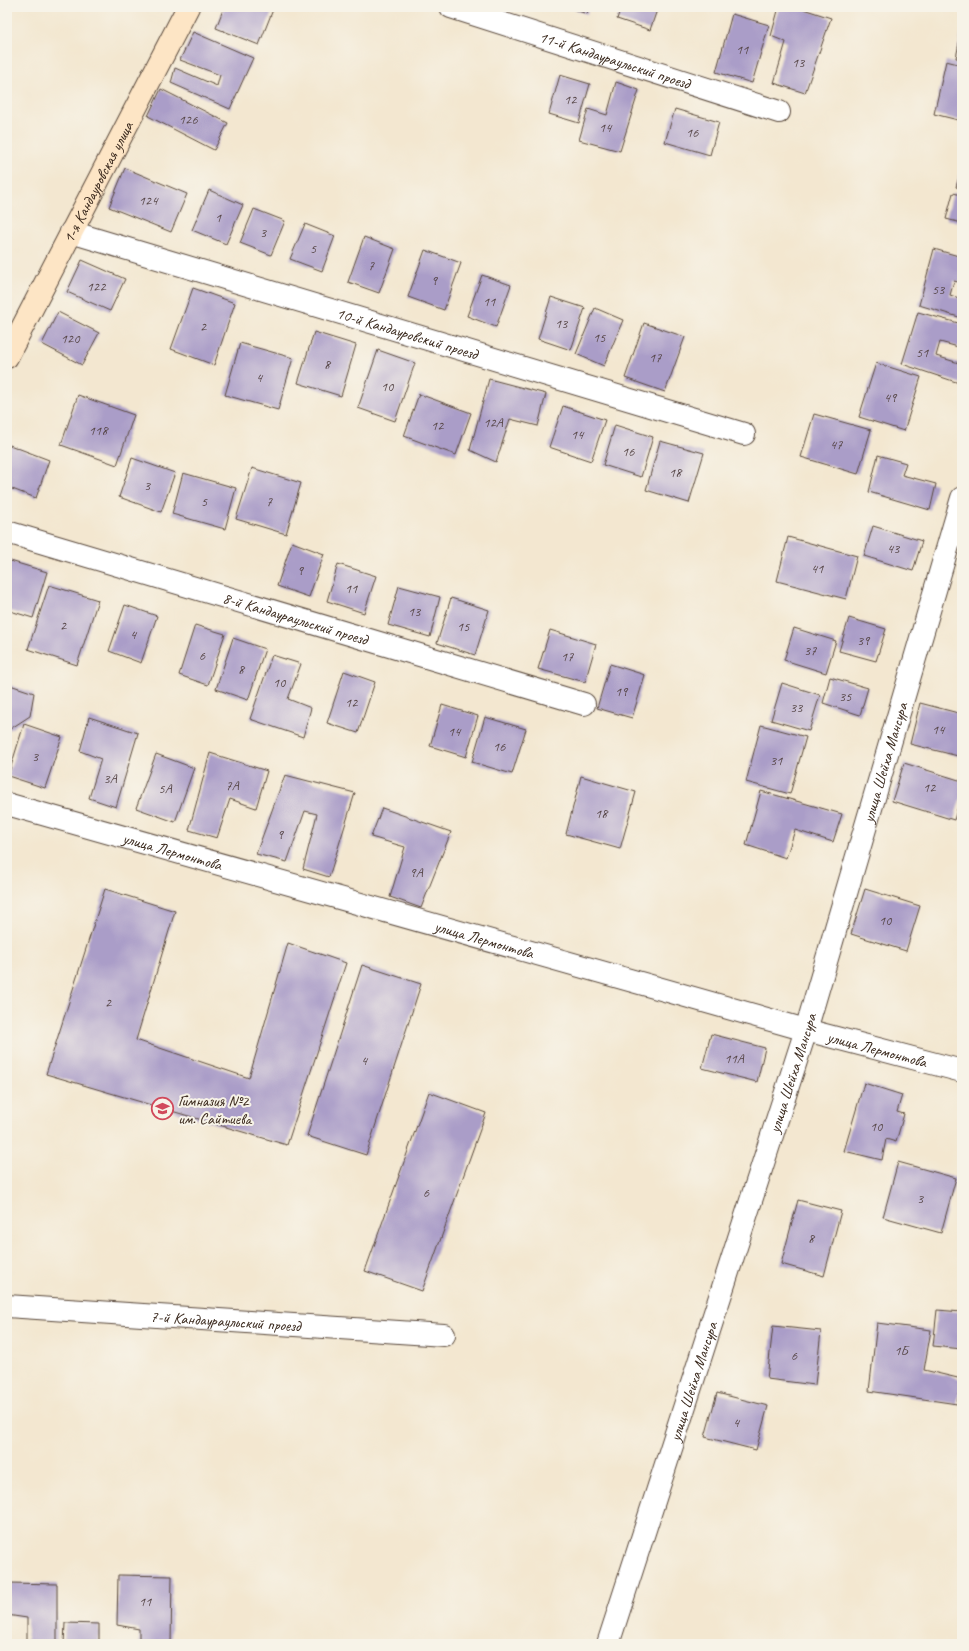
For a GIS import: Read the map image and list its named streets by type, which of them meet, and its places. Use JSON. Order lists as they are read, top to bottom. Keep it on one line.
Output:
{"streets":{"street":["11-й Кандаураульский проезд","1-я Кандауровская улица","10-й Кандауровский проезд","8-й Кандаураульский проезд","улица Шейха Мансура","улица Лермонтова","7-й Кандаураульский проезд"]},"crossings":[["1-я Кандауровская улица","10-й Кандауровский проезд"],["улица Шейха Мансура","улица Лермонтова"]],"places":{"school or university":["Гимназия №2 им. Сайтиева"]},"house_numbers":["11","13","12","126","14","16","124","1","3","5","7","9","122","53","11","13","2","15","120","51","17","8","4","10","49","12А","12","118","14","47","16","18","3","5","7","43","41","9","11","13","2","15","4","39","37","6","17","8","10","19","35","12","33","14","14","16","3","31","3А","7А","12","5А","18","9","9А","10","2","11А","4","10","6","3","8","1Б","6","4","11"]}
